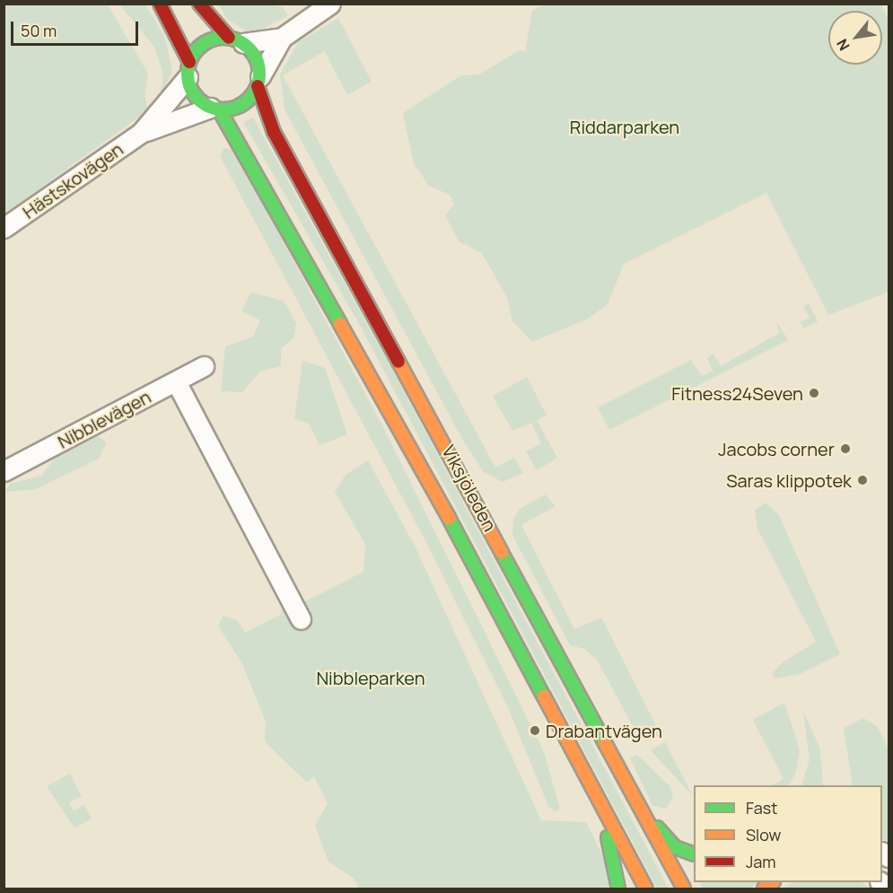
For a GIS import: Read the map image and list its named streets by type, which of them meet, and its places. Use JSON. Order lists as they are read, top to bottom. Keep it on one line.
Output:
{"streets":{"main road":["Viksjöleden"],"street":["Hästskovägen","Nibblevägen"]},"crossings":[["Hästskovägen","Viksjöleden"]],"parks":["Riddarparken","Nibbleparken"],"places":["Fitness24Seven","Jacobs corner","Saras klippotek","Drabantvägen"],"legend":["Fast","Slow","Jam"],"scale_bar":"50 m","north":"bottom left"}
